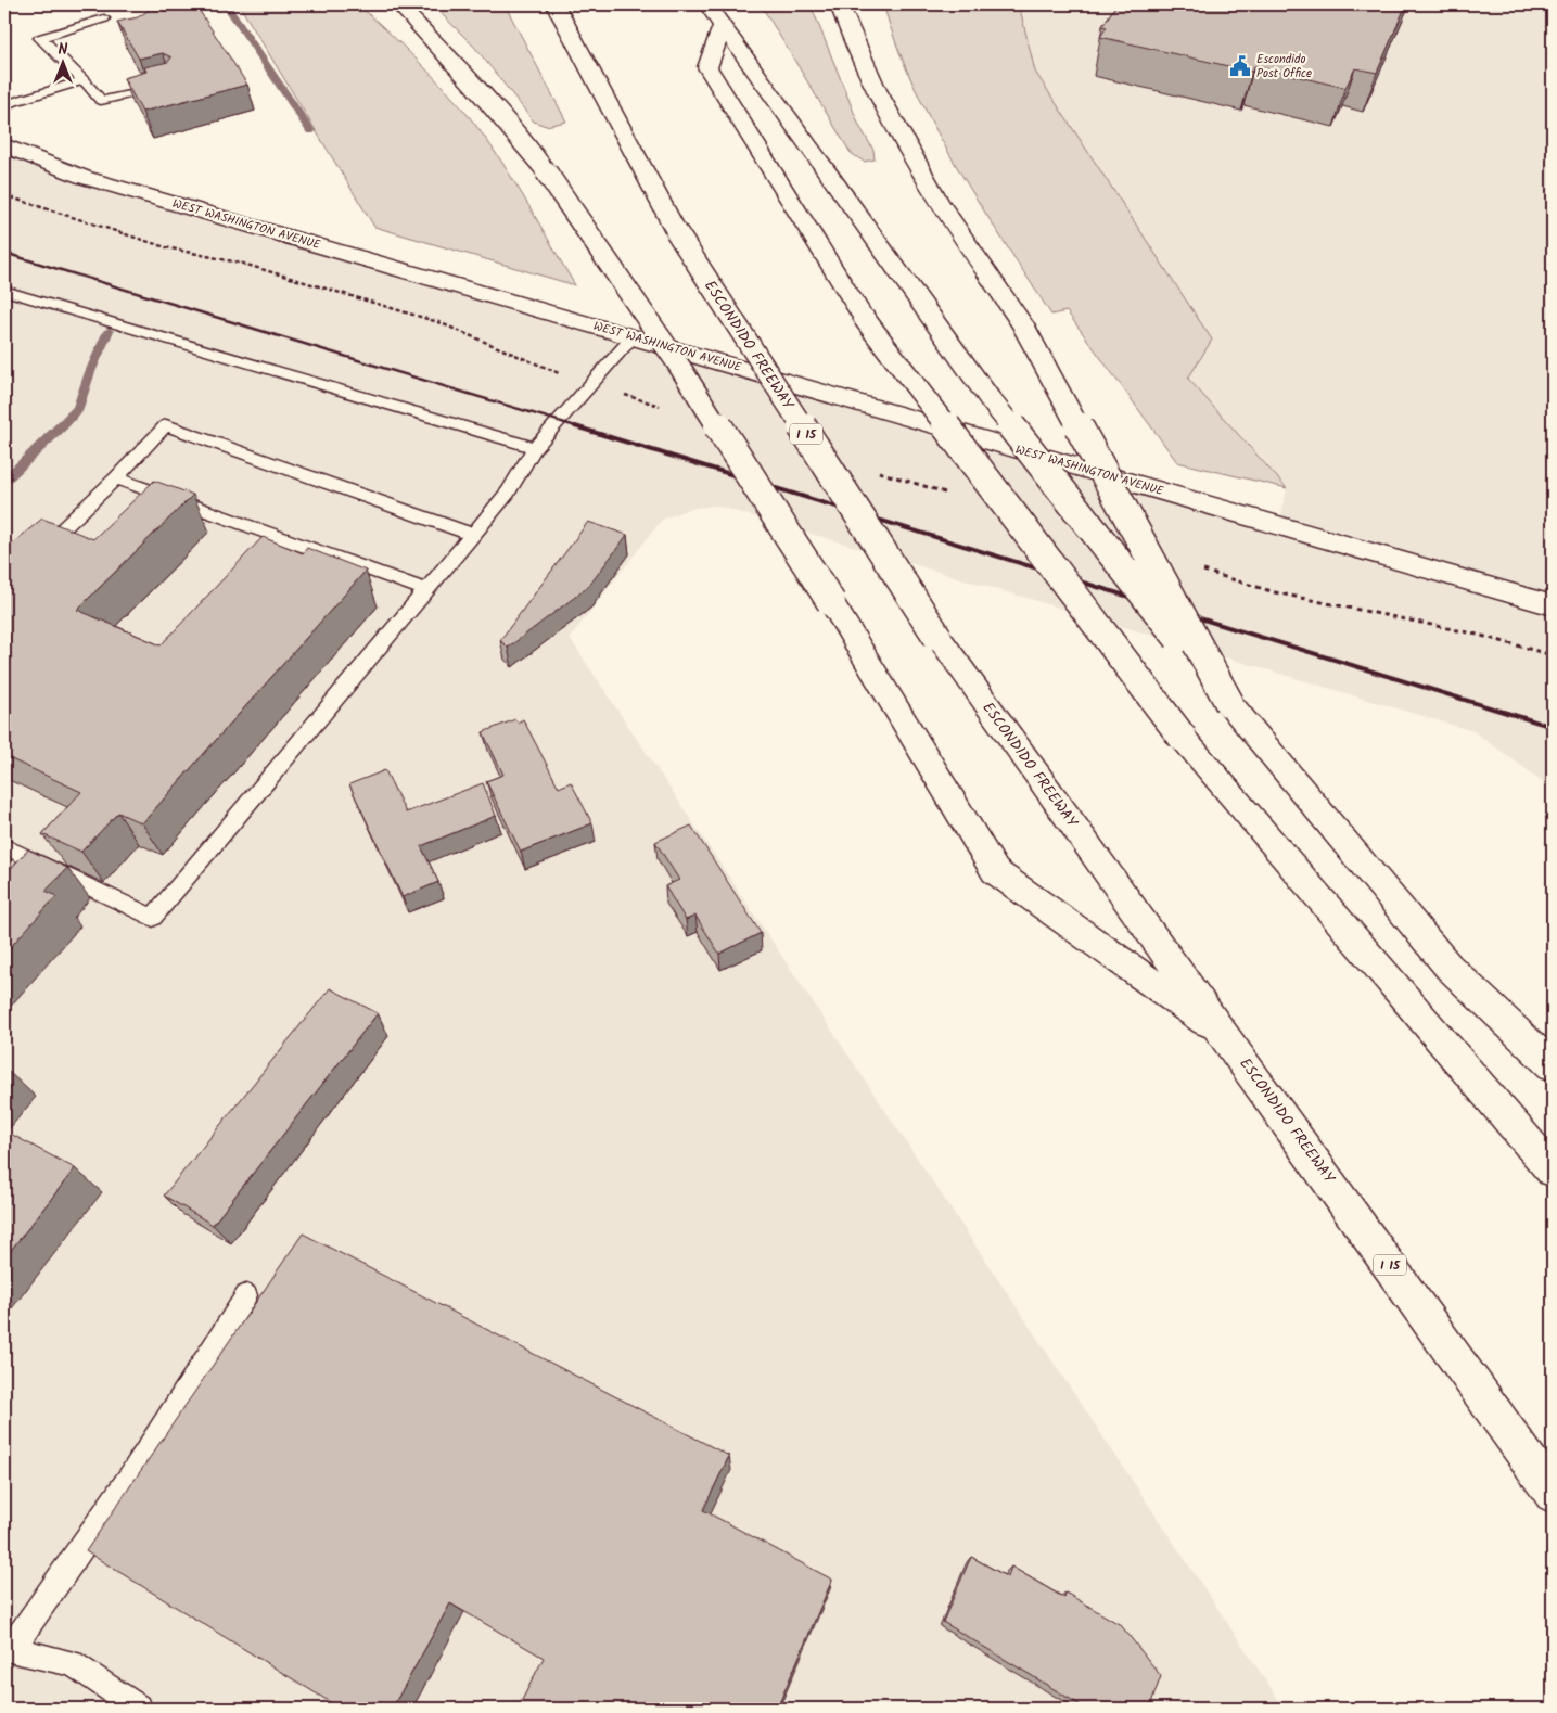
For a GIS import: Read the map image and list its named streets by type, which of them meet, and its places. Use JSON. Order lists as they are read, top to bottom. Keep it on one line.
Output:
{"streets":{"main road":["WEST WASHINGTON AVENUE","ESCONDIDO FREEWAY","I 15"]},"places":{"public building":["Escondido Post Office"]},"north":"top"}
